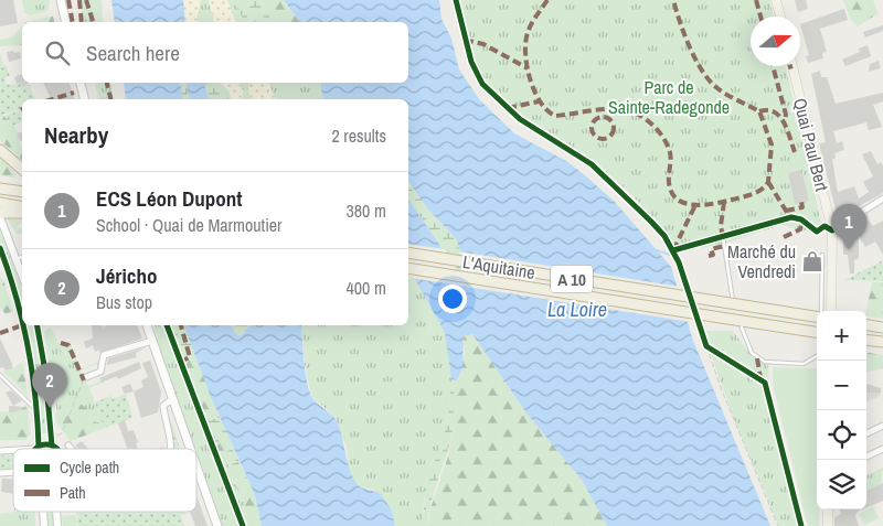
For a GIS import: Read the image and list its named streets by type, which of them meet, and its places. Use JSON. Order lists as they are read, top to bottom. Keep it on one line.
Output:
{"streets":{"highway":["L'Aquitaine","A 10"],"main road":["Quai Paul Bert"]},"water":["La Loire"],"parks":["Parc de Sainte-Radegonde"],"places":{"shop":["Marché du Vendredi"]},"legend":["Cycle path","Path"],"north":"right","page":{"search":"Search here","heading":["Nearby","2 results"],"list":[{"mark":"1","name":"ECS Léon Dupont","note":"School · Quai de Marmoutier","value":"380 m"},{"mark":"2","name":"Jéricho","note":"Bus stop","value":"400 m"}],"pins":["1","2"],"map_buttons":["+","−"]}}
